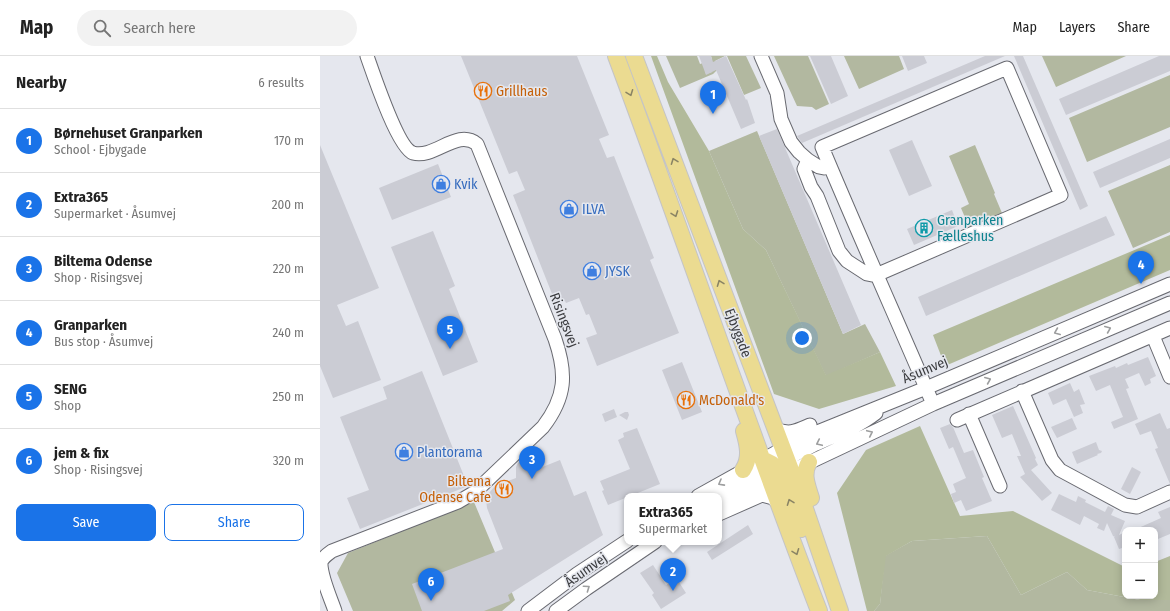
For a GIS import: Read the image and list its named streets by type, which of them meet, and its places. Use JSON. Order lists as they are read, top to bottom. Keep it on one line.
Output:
{"streets":{"main road":["Ejbygade"],"street":["Risingsvej","Åsumvej"]},"places":{"restaurant":["Grillhaus","McDonald's","Biltema Odense Cafe"],"shop":["Kvik","ILVA","JYSK","Plantorama"],"building":["Granparken Fælleshus"]},"page":{"header":"Map","search":"Search here","nav":["Map","Layers","Share"],"heading":["Nearby","6 results"],"pins":["1","4","5","3","2","6"],"list":[{"mark":"1","name":"Børnehuset Granparken","note":"School · Ejbygade","value":"170 m"},{"mark":"2","name":"Extra365","note":"Supermarket · Åsumvej","value":"200 m"},{"mark":"3","name":"Biltema Odense","note":"Shop · Risingsvej","value":"220 m"},{"mark":"4","name":"Granparken","note":"Bus stop · Åsumvej","value":"240 m"},{"mark":"5","name":"SENG","note":"Shop","value":"250 m"},{"mark":"6","name":"jem & fix","note":"Shop · Risingsvej","value":"320 m"}],"buttons":["Save","Share"],"popup":["Extra365","Supermarket"],"map_buttons":["+","−"]}}
